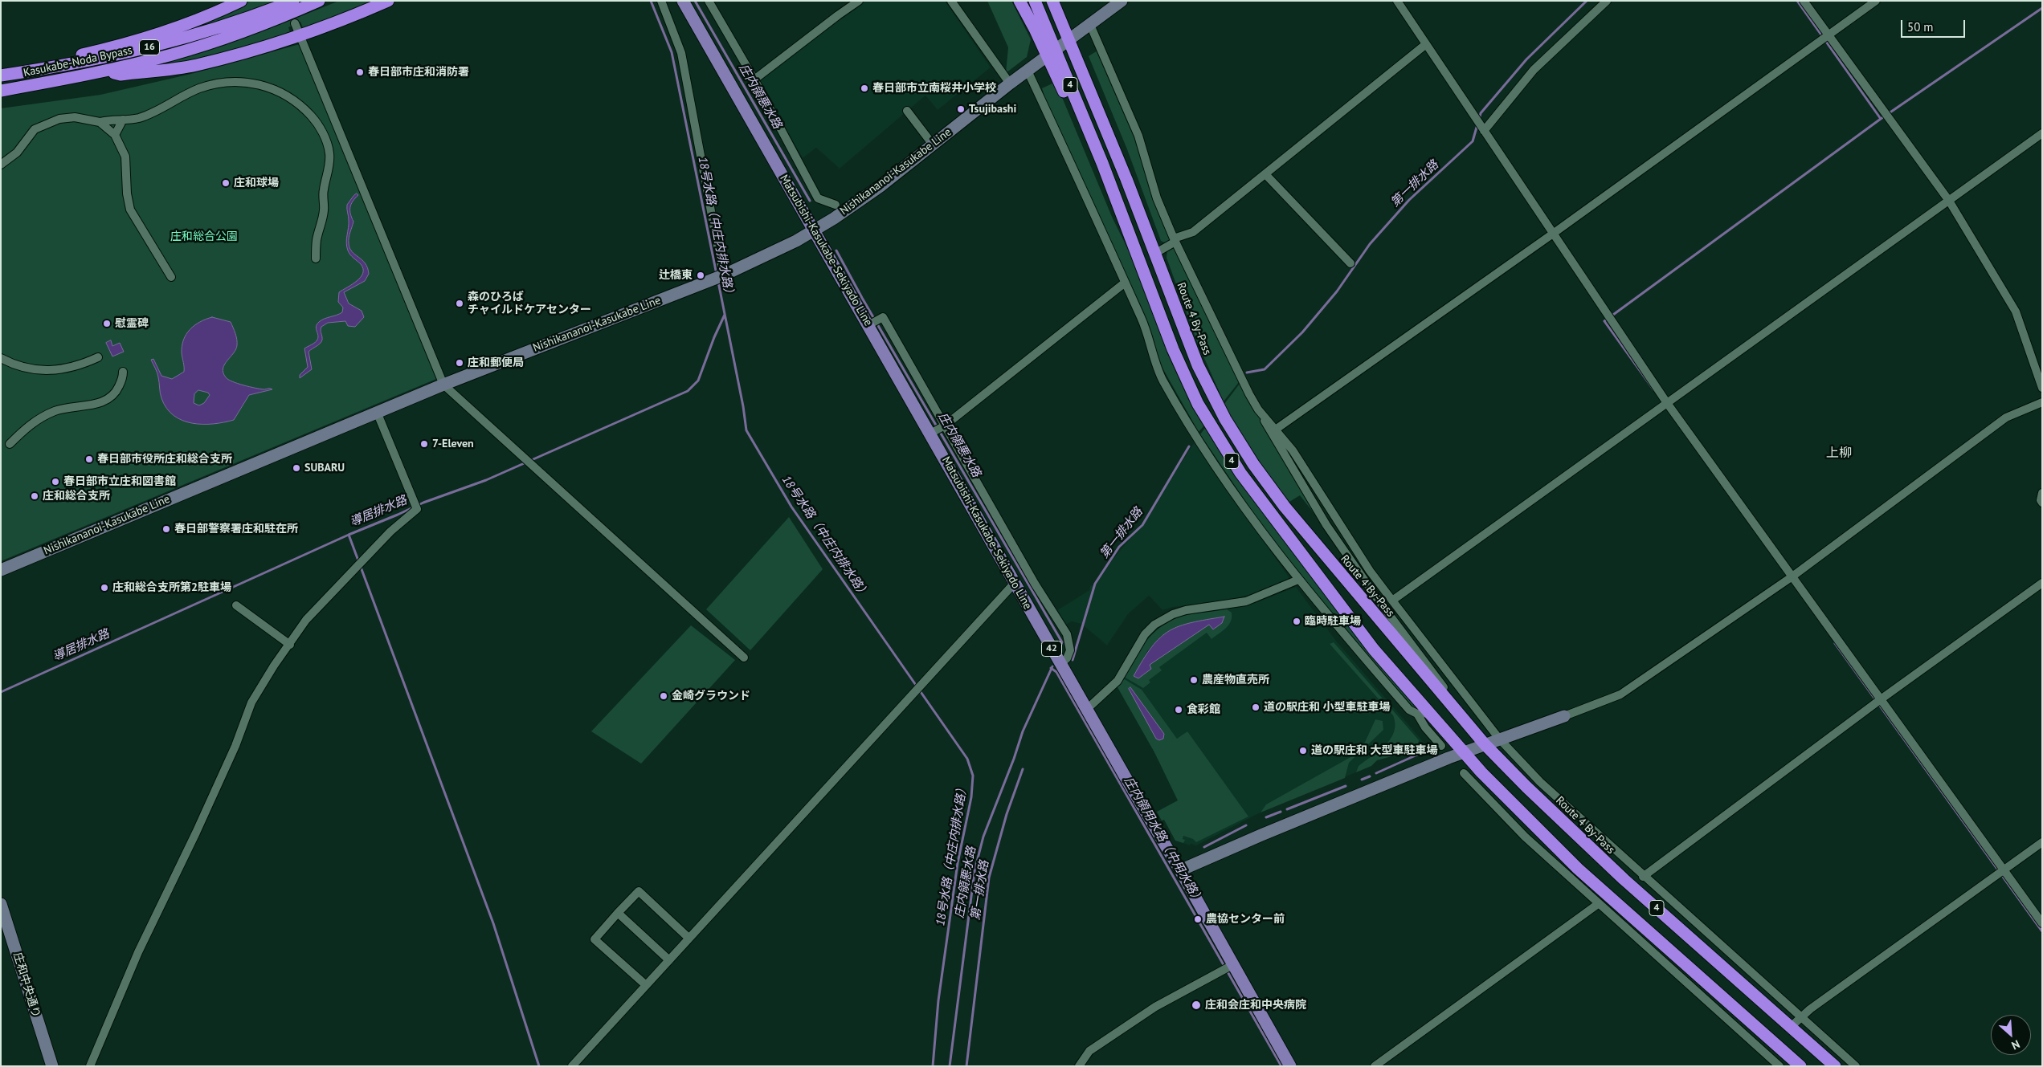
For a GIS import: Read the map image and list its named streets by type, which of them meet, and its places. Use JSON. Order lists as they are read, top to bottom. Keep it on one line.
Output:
{"streets":{"highway":["16","Kasukabe-Noda Bypass","4","Route 4 By-Pass"],"main road":["Nishikananoi-Kasukabe Line","Matsubishi-Kasukabe-Sekiyado Line","42","庄和中央通り"]},"crossings":[["16","Kasukabe-Noda Bypass"],["4","Nishikananoi-Kasukabe Line"],["4","Route 4 By-Pass"],["Nishikananoi-Kasukabe Line","Matsubishi-Kasukabe-Sekiyado Line"],["Nishikananoi-Kasukabe Line","Route 4 By-Pass"]],"districts":["上柳"],"water":["庄内領悪水路","第一排水路","18号水路（中庄内排水路）","導居排水路","庄内領用水路（中用水路）"],"parks":["庄和総合公園"],"places":["春日部市庄和消防署","春日部市立南桜井小学校","Tsujibashi","庄和球場","辻橋東","森のひろば チャイルドケアセンター","慰霊碑","庄和郵便局","7-Eleven","春日部市役所庄和総合支所","SUBARU","春日部市立庄和図書館","庄和総合支所","春日部警察署庄和駐在所","庄和総合支所第2駐車場","臨時駐車場","農産物直売所","金崎グラウンド","道の駅庄和 小型車駐車場","食彩館","道の駅庄和 大型車駐車場","農協センター前","庄和会庄和中央病院"],"scale_bar":"50 m","north":"bottom right"}
